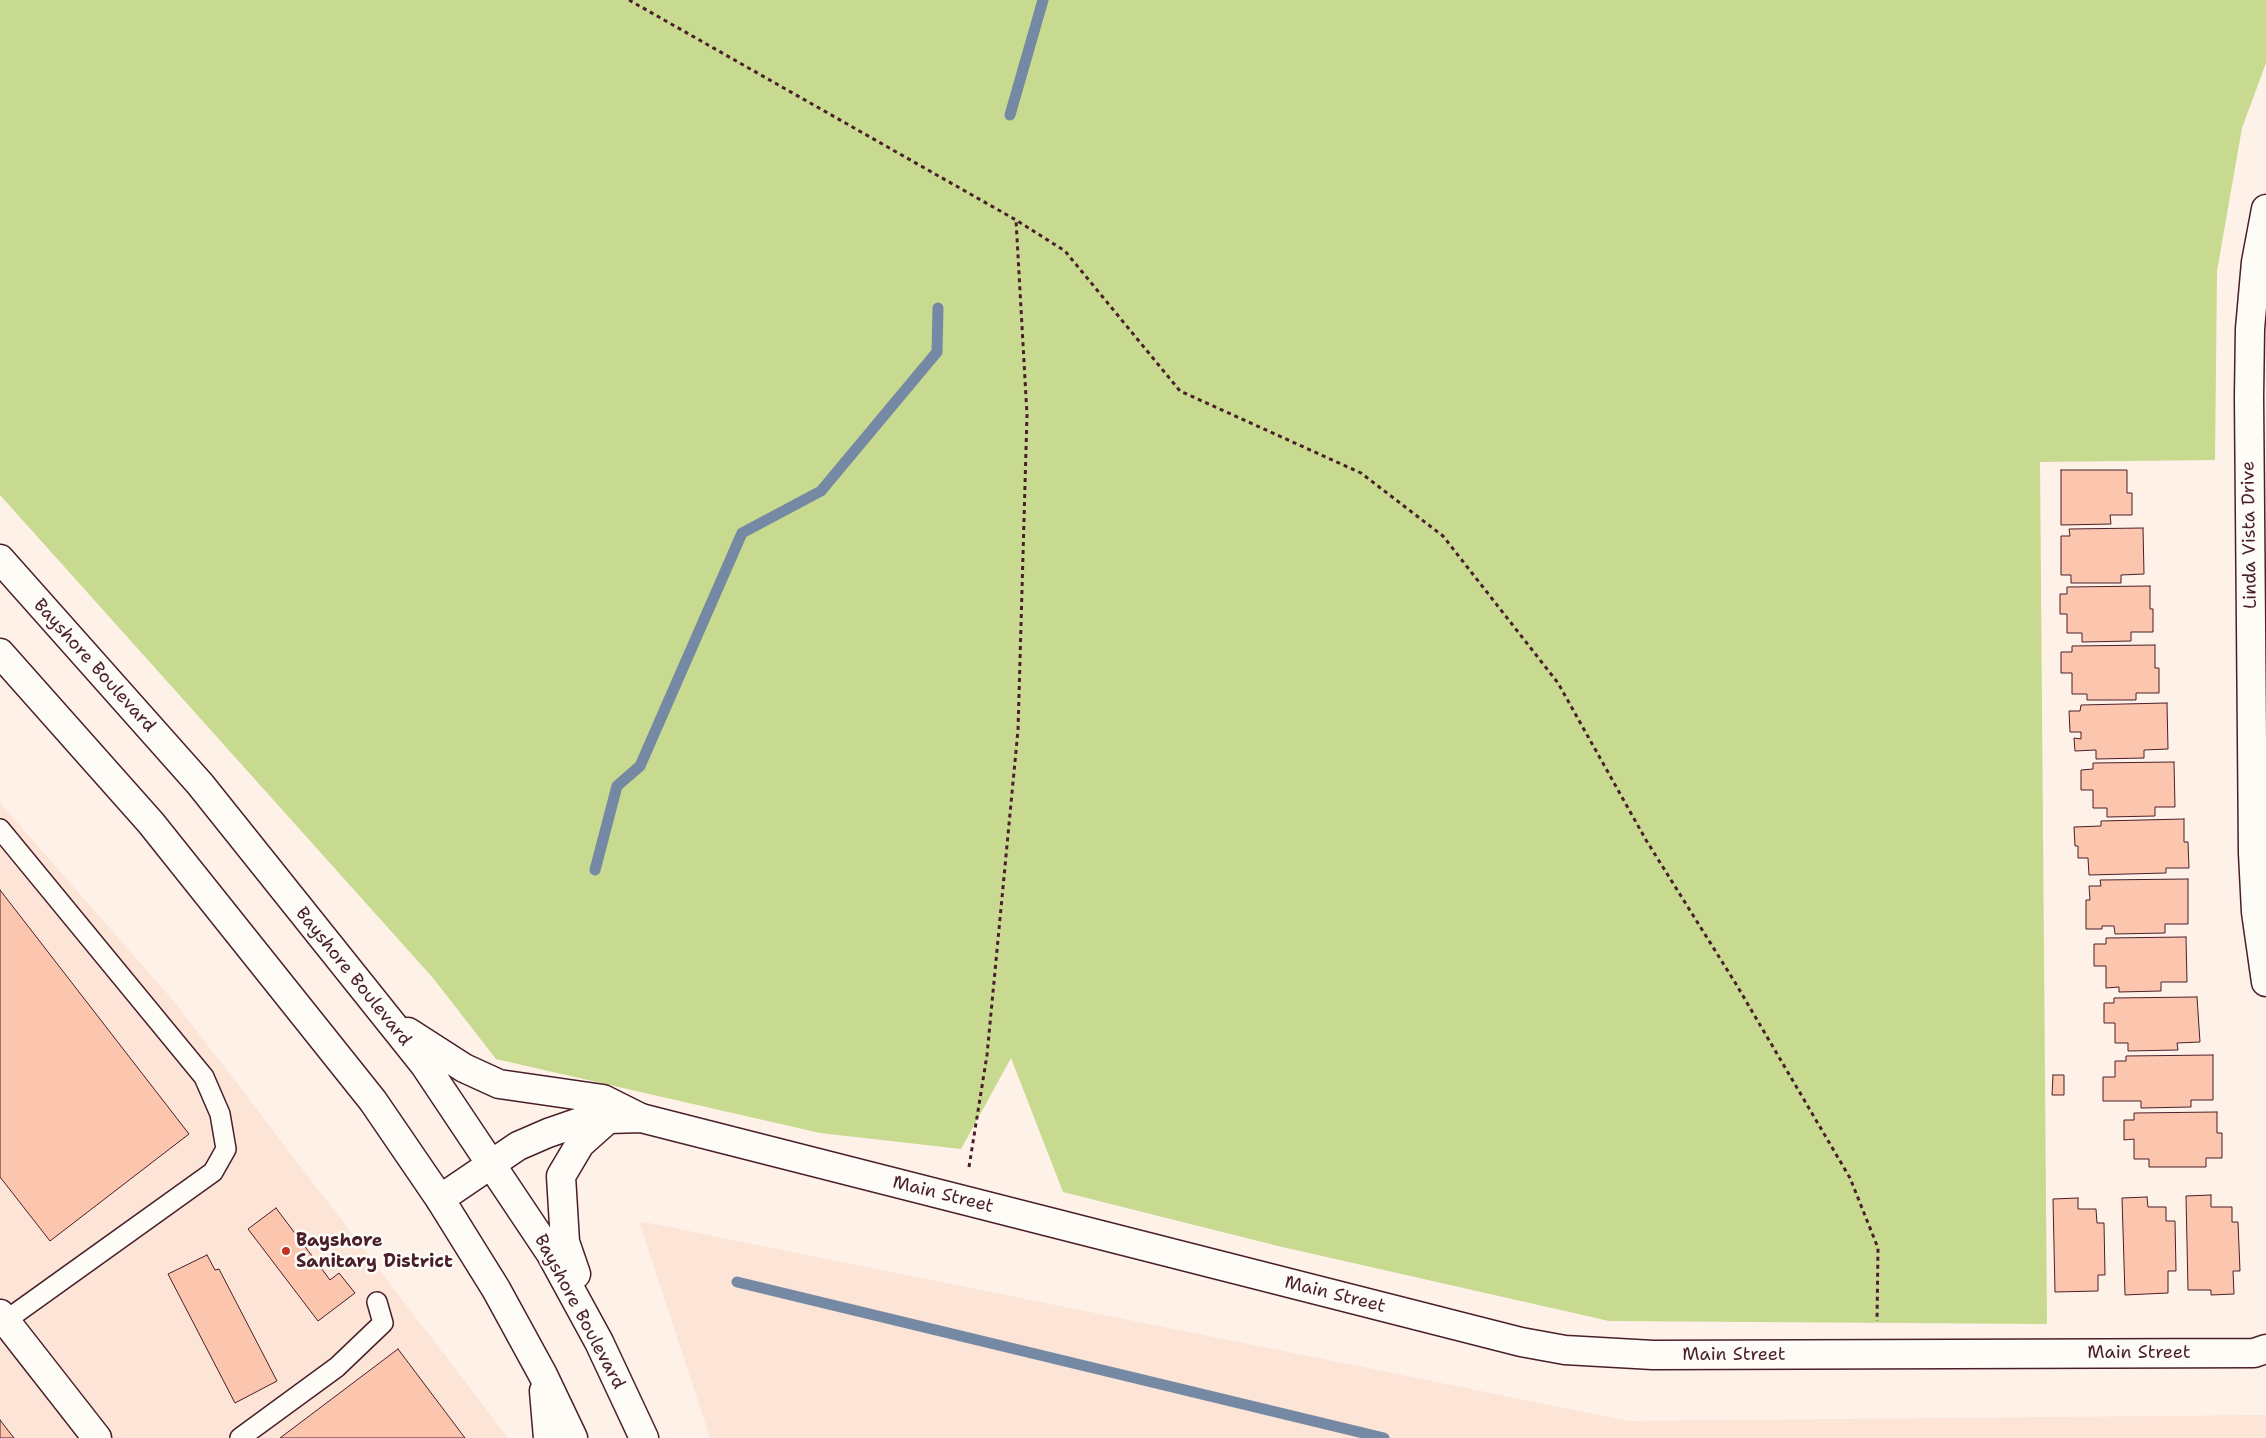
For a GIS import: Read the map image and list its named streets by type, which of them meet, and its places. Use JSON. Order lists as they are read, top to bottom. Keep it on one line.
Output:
{"streets":{"street":["Linda Vista Drive","Bayshore Boulevard","Main Street"]},"crossings":[["Bayshore Boulevard","Main Street"]],"places":["Bayshore Sanitary District"]}
